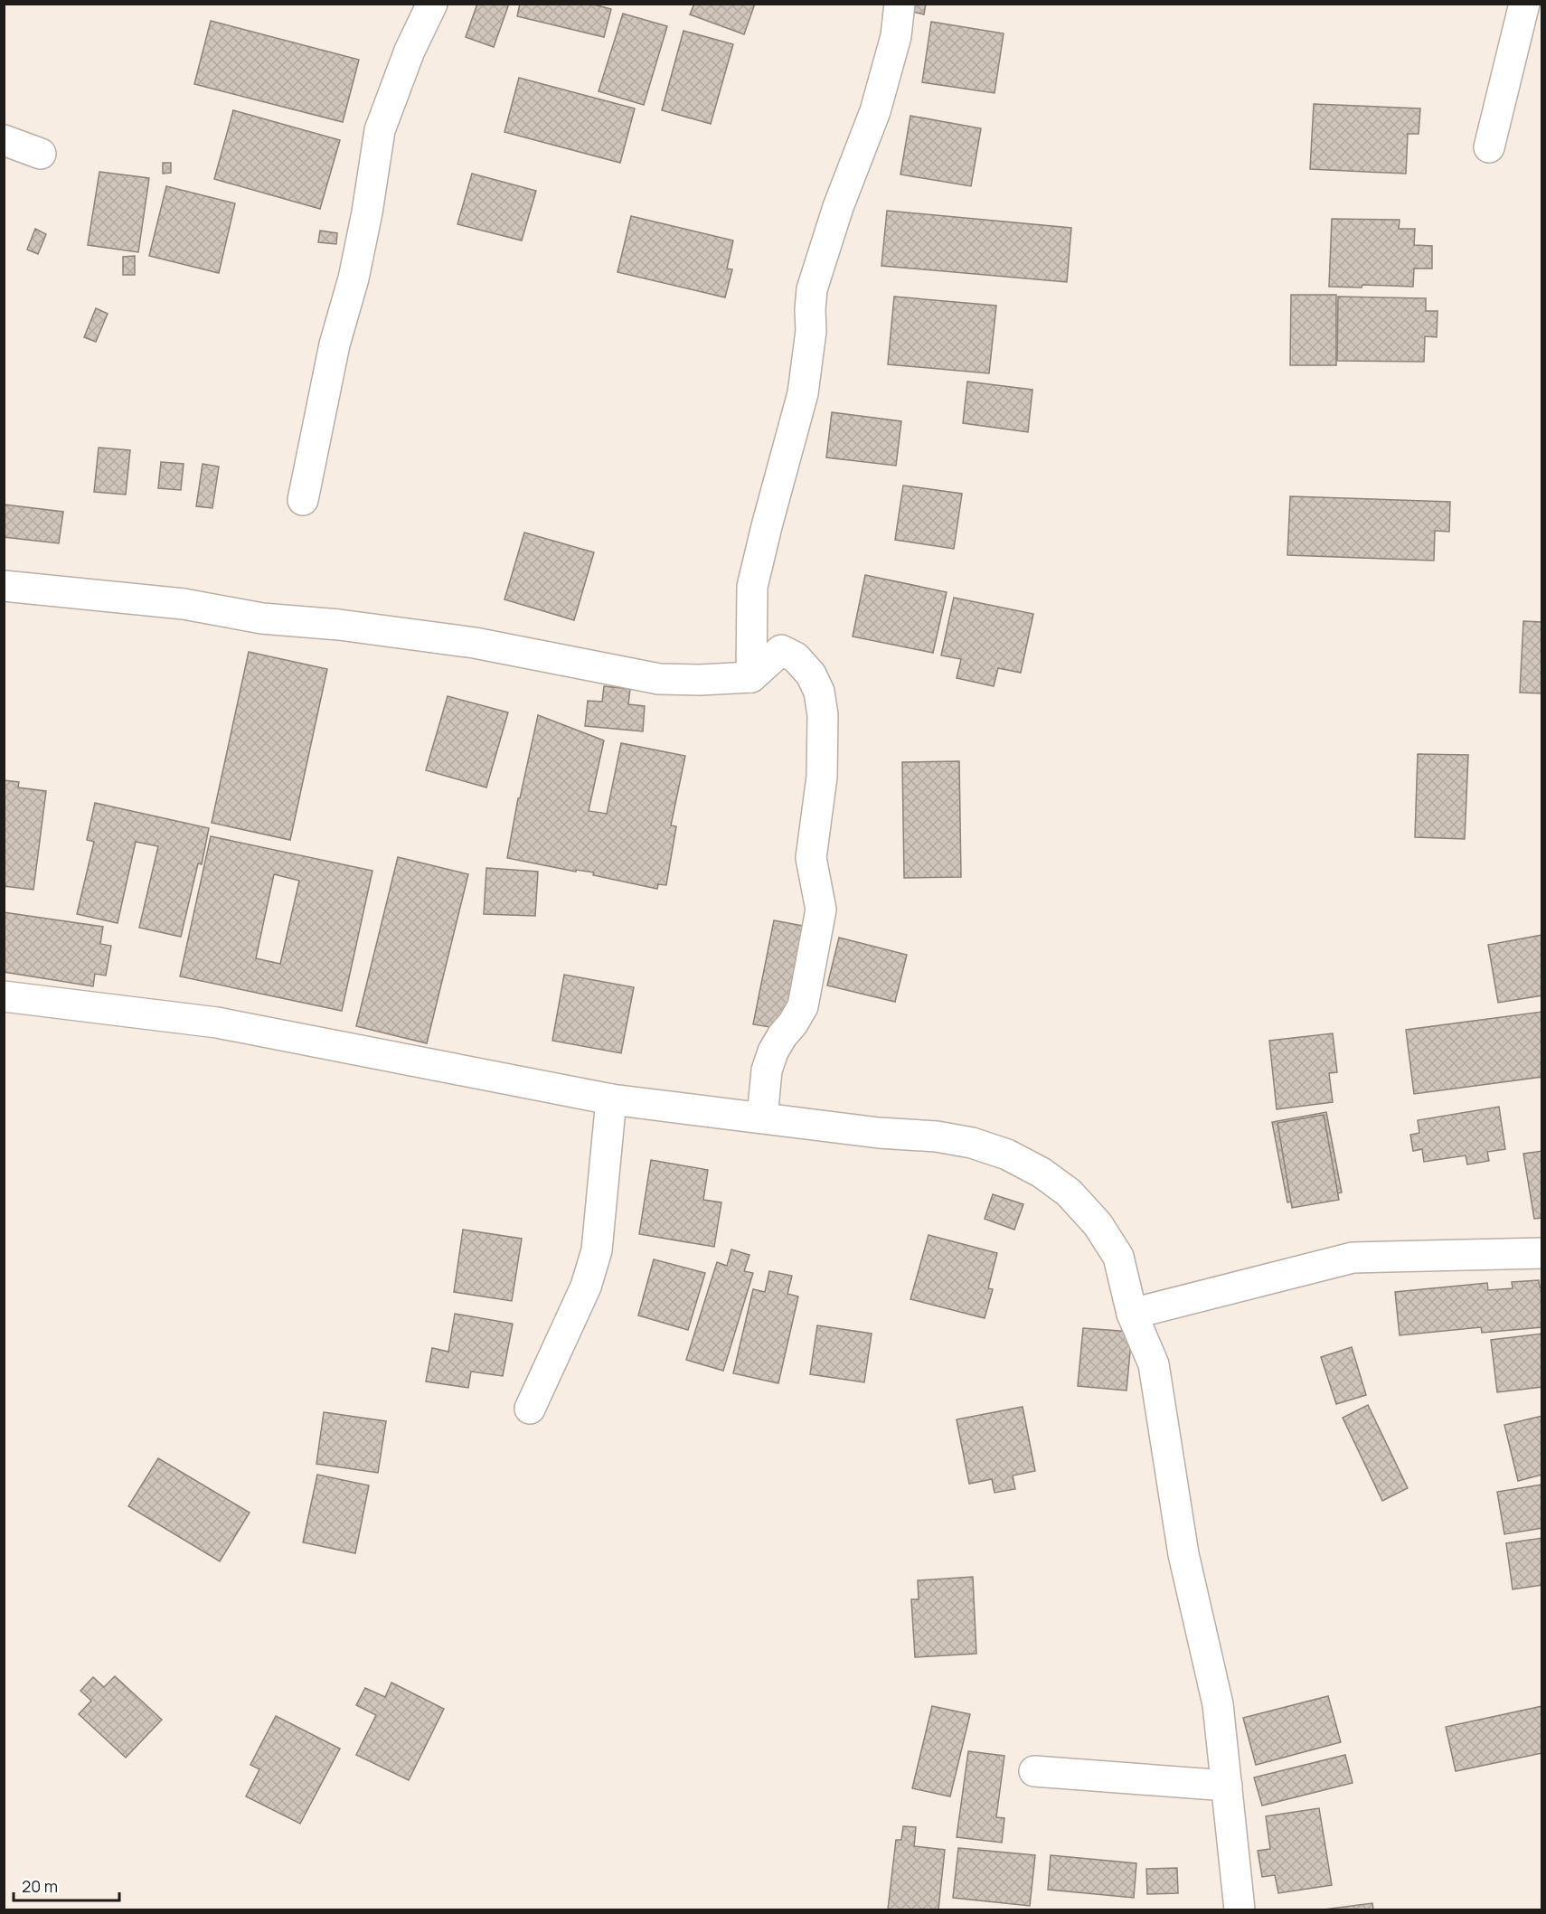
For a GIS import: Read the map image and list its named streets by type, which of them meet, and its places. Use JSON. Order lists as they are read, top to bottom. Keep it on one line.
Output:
{"scale_bar":"20 m"}
